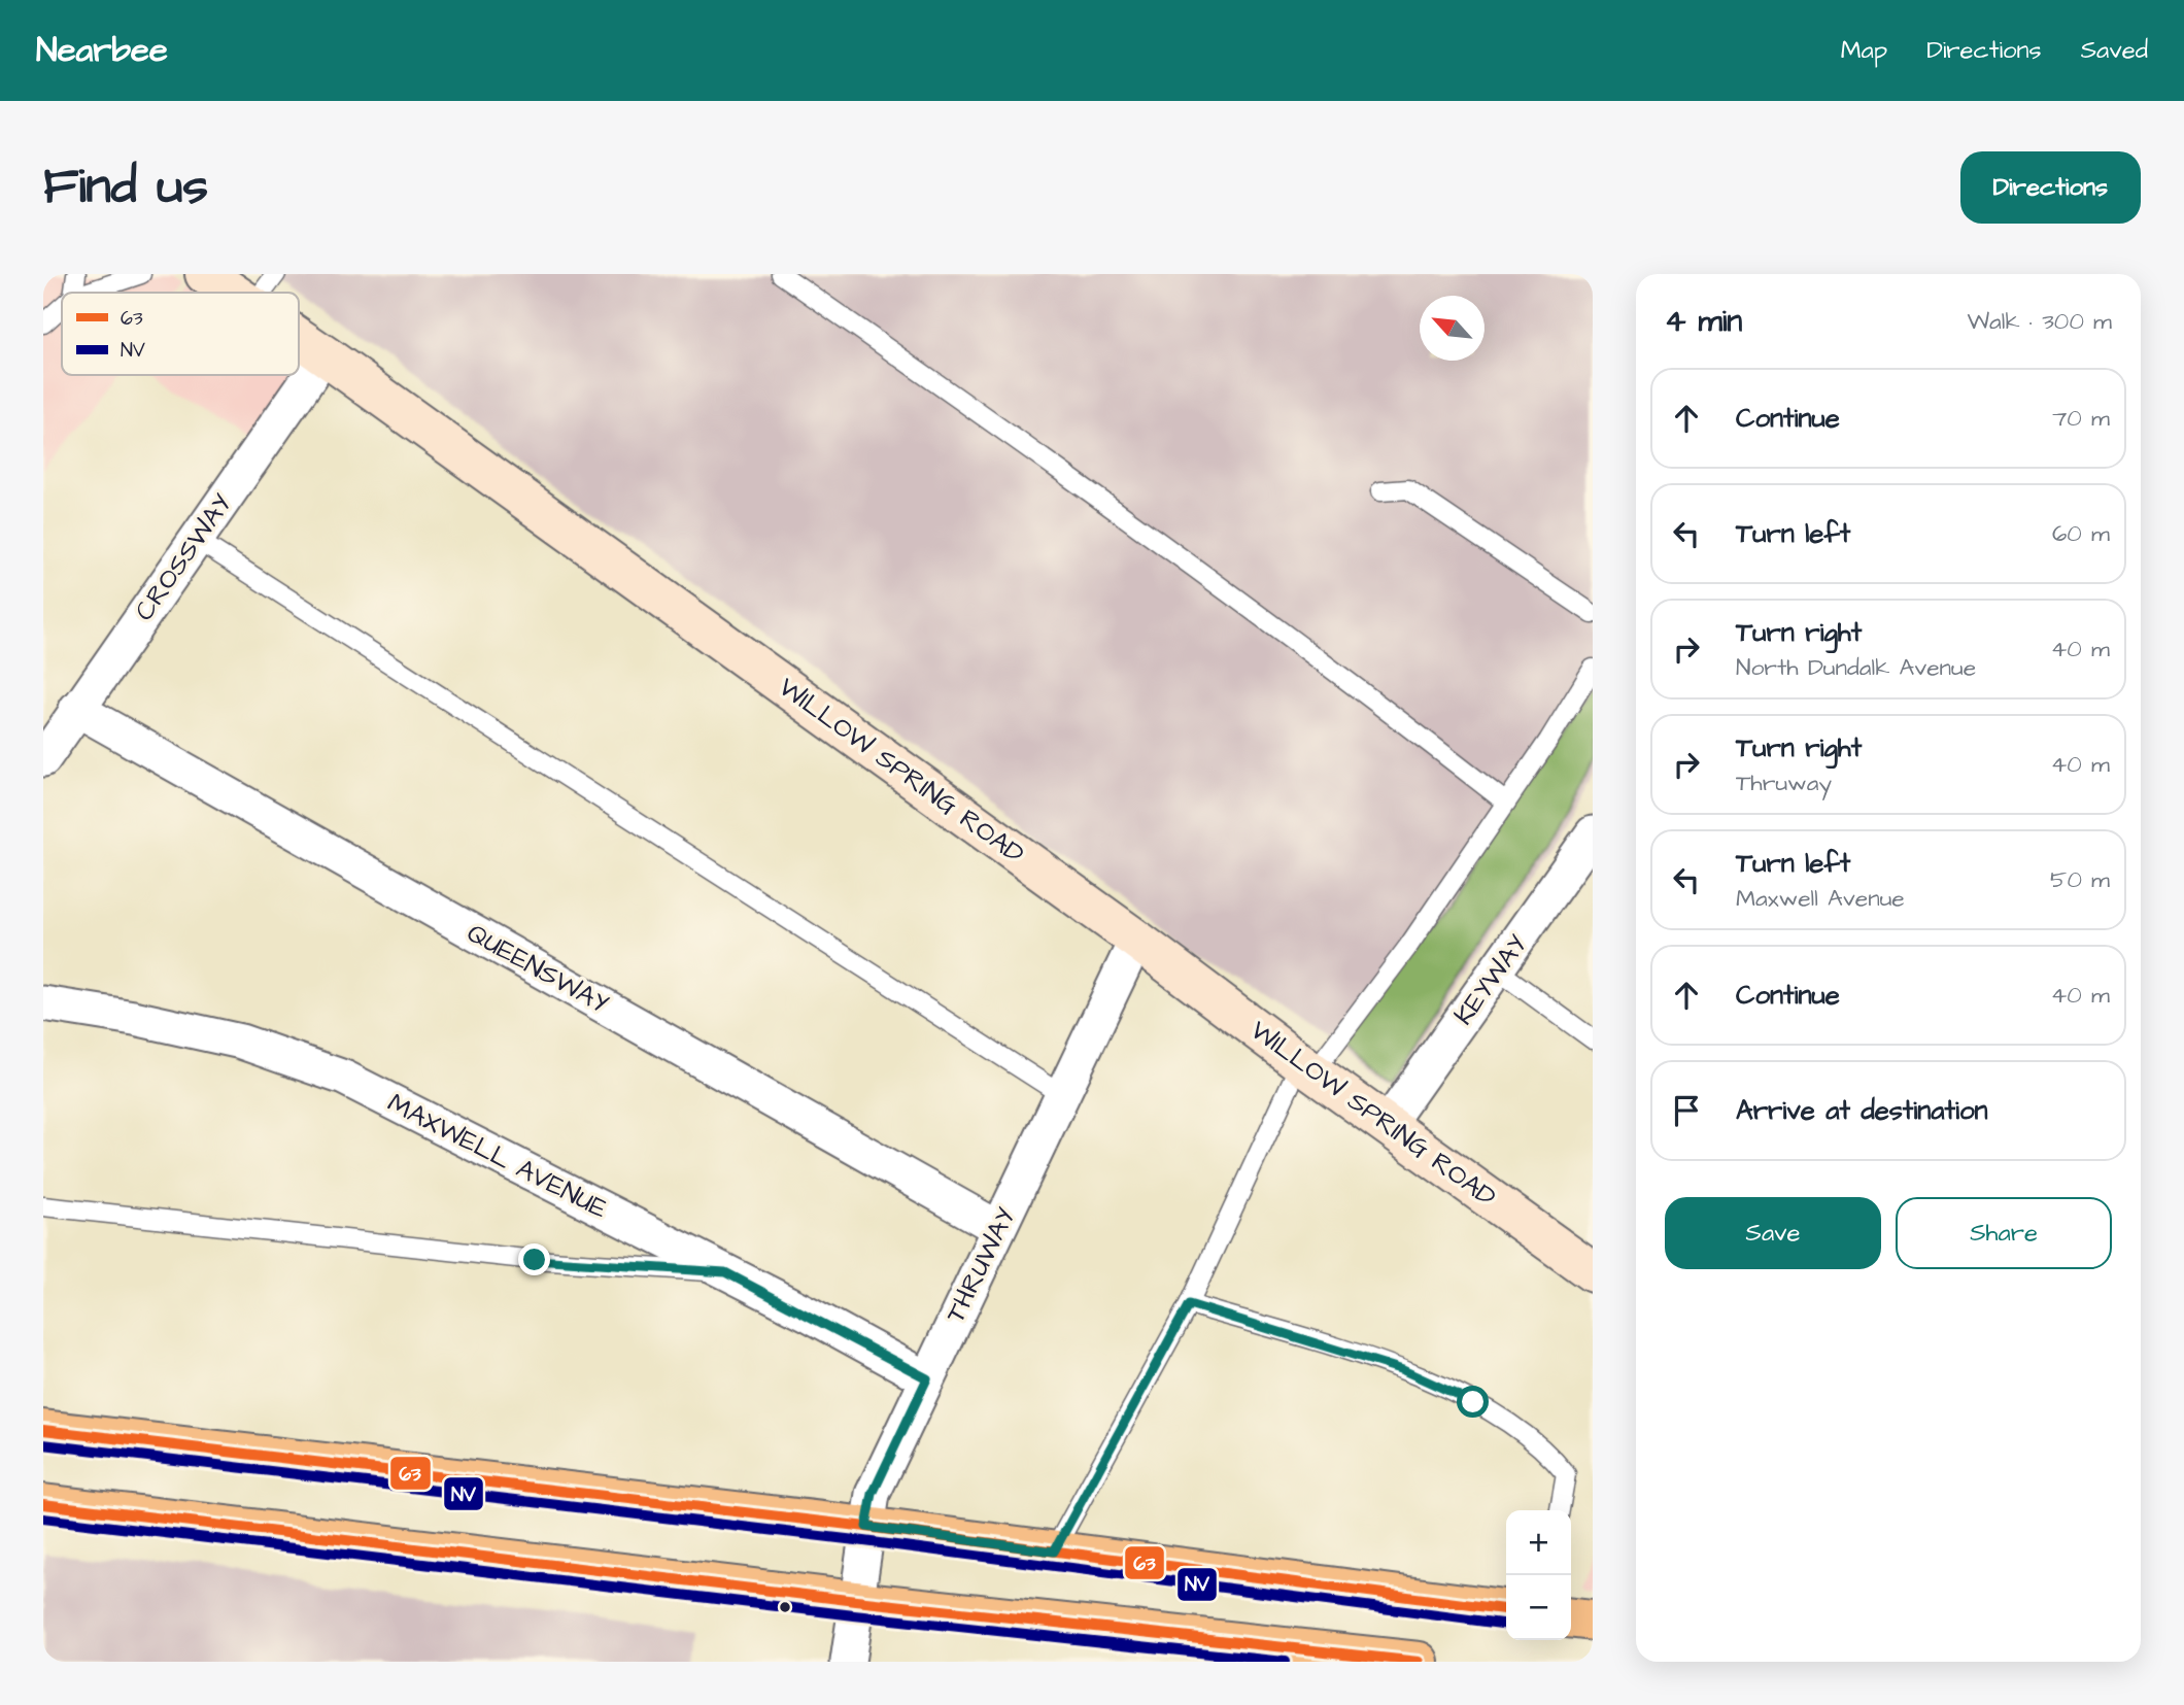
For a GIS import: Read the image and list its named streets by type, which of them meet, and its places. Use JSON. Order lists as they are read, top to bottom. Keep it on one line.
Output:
{"streets":{"street":["CROSSWAY","WILLOW SPRING ROAD","QUEENSWAY","KEYWAY","MAXWELL AVENUE","THRUWAY"]},"crossings":[["CROSSWAY","WILLOW SPRING ROAD"],["CROSSWAY","QUEENSWAY"],["WILLOW SPRING ROAD","KEYWAY"],["WILLOW SPRING ROAD","THRUWAY"],["QUEENSWAY","THRUWAY"],["MAXWELL AVENUE","THRUWAY"]],"lines":["transit line 63","transit line NV"],"legend":["63","NV"],"north":"top left","page":{"header":"Nearbee","nav":["Map","Directions","Saved"],"buttons":["Directions",["Save","Share"]],"title":"Find us","heading":["4 min","Walk · 300 m"],"list":[["Continue","70 m"],["Turn left","60 m"],["Turn right","North Dundalk Avenue","40 m"],["Turn right","Thruway","40 m"],["Turn left","Maxwell Avenue","50 m"],["Continue","40 m"],"Arrive at destination"],"map_buttons":["+","−"]}}
